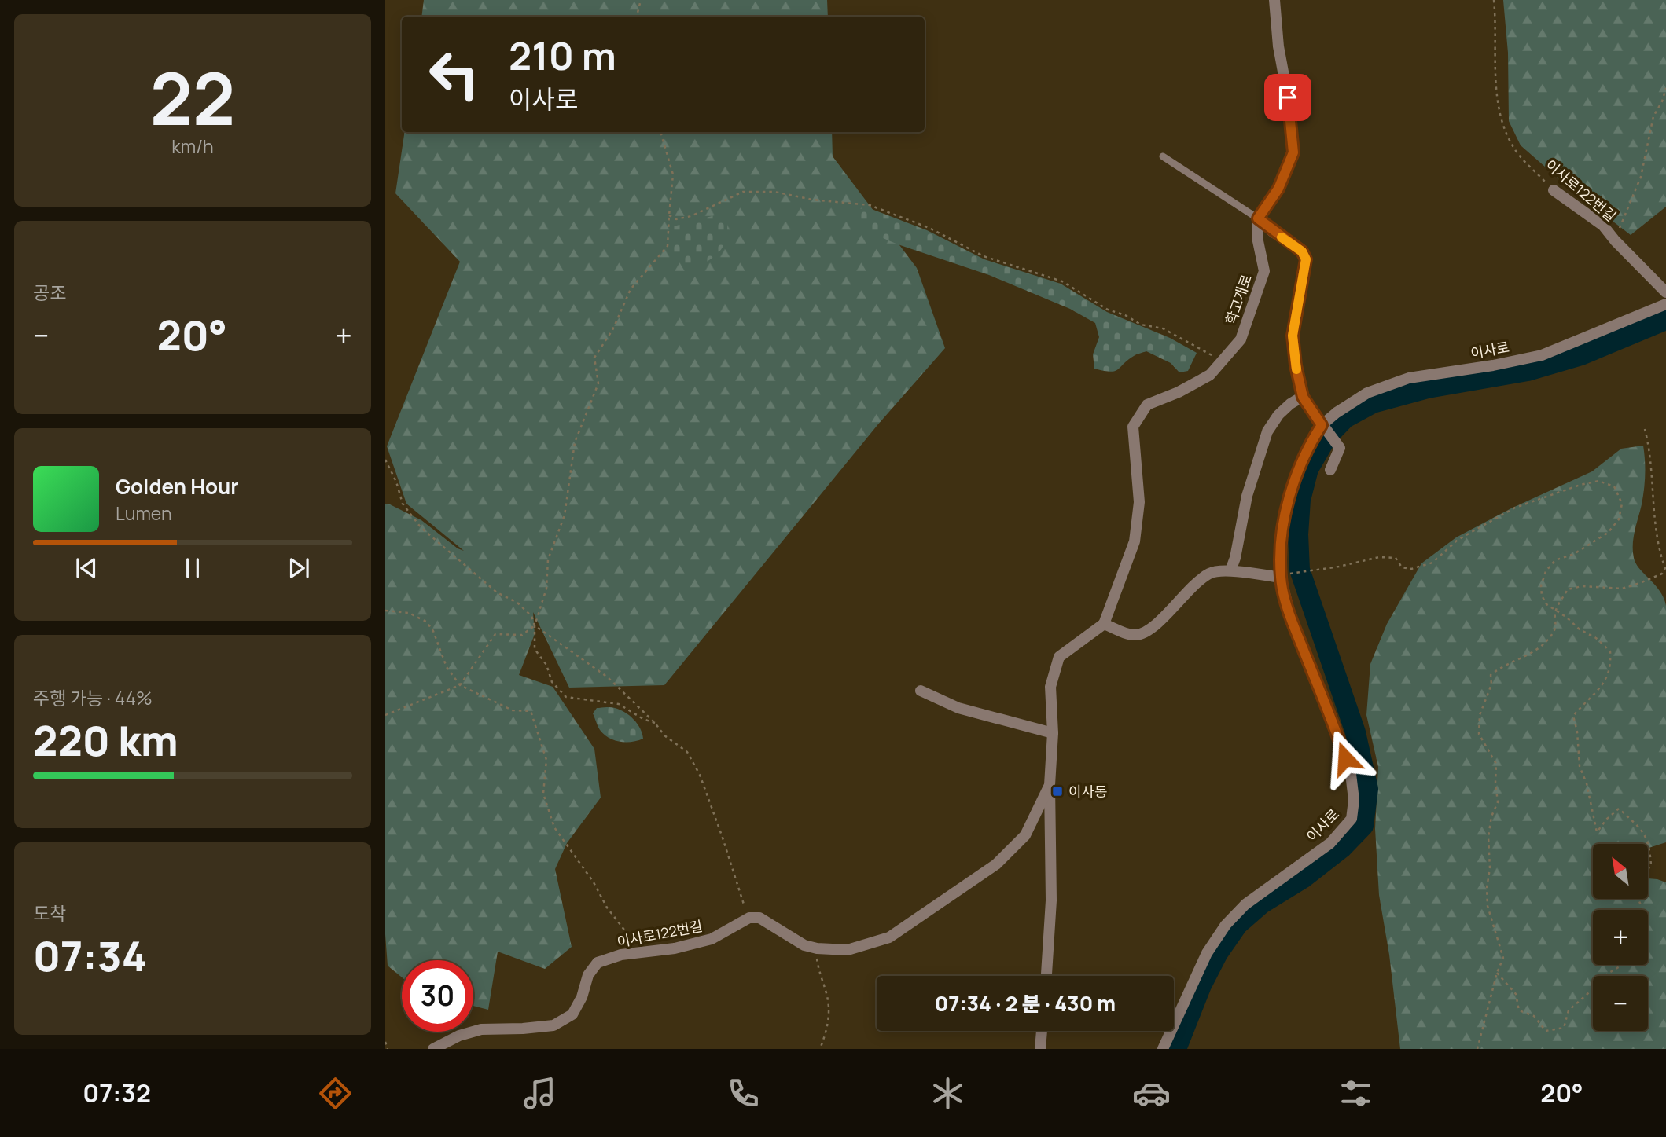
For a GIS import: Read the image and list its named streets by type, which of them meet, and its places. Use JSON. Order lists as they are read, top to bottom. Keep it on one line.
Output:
{"streets":{"street":["이사로122번길","학고개로","이사로"]},"places":{"transit":["이사동"]},"north":"top left","page":{"tile":[["22","km/h"],"공조",["주행 가능 · 44%","220 km"],["도착","07:34"]],"turn":["210 m","이사로"],"heat":["−","20°","+"],"song":["Golden Hour","Lumen"],"map_buttons":["+","−"],"limit":"30","trip":"07:34 · 2 분 · 430 m","tabs":["07:32","20°"]}}
